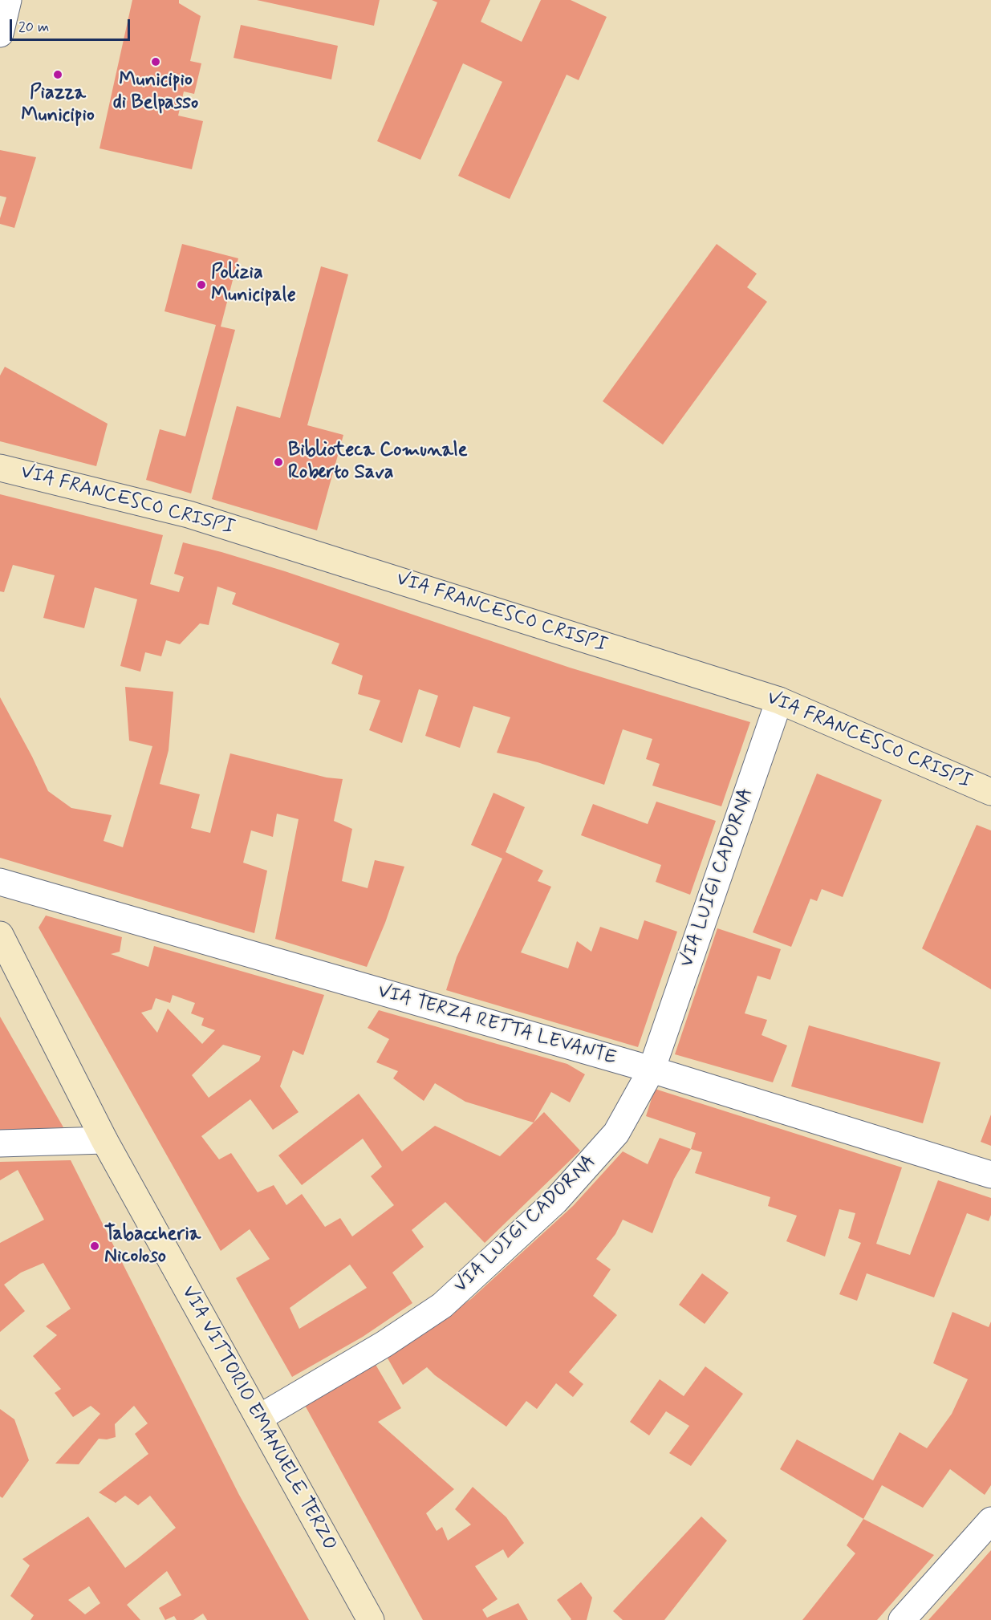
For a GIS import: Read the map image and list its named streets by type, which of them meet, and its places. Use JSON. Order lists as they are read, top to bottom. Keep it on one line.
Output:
{"streets":{"street":["VIA FRANCESCO CRISPI","VIA LUIGI CADORNA","VIA TERZA RETTA LEVANTE","VIA VITTORIO EMANUELE TERZO"]},"crossings":[["VIA FRANCESCO CRISPI","VIA LUIGI CADORNA"],["VIA LUIGI CADORNA","VIA TERZA RETTA LEVANTE"],["VIA LUIGI CADORNA","VIA VITTORIO EMANUELE TERZO"]],"places":["Municipio di Belpasso","Piazza Municipio","Polizia Municipale","Biblioteca Comunale Roberto Sava","Tabaccheria Nicoloso"],"scale_bar":"20 m"}
